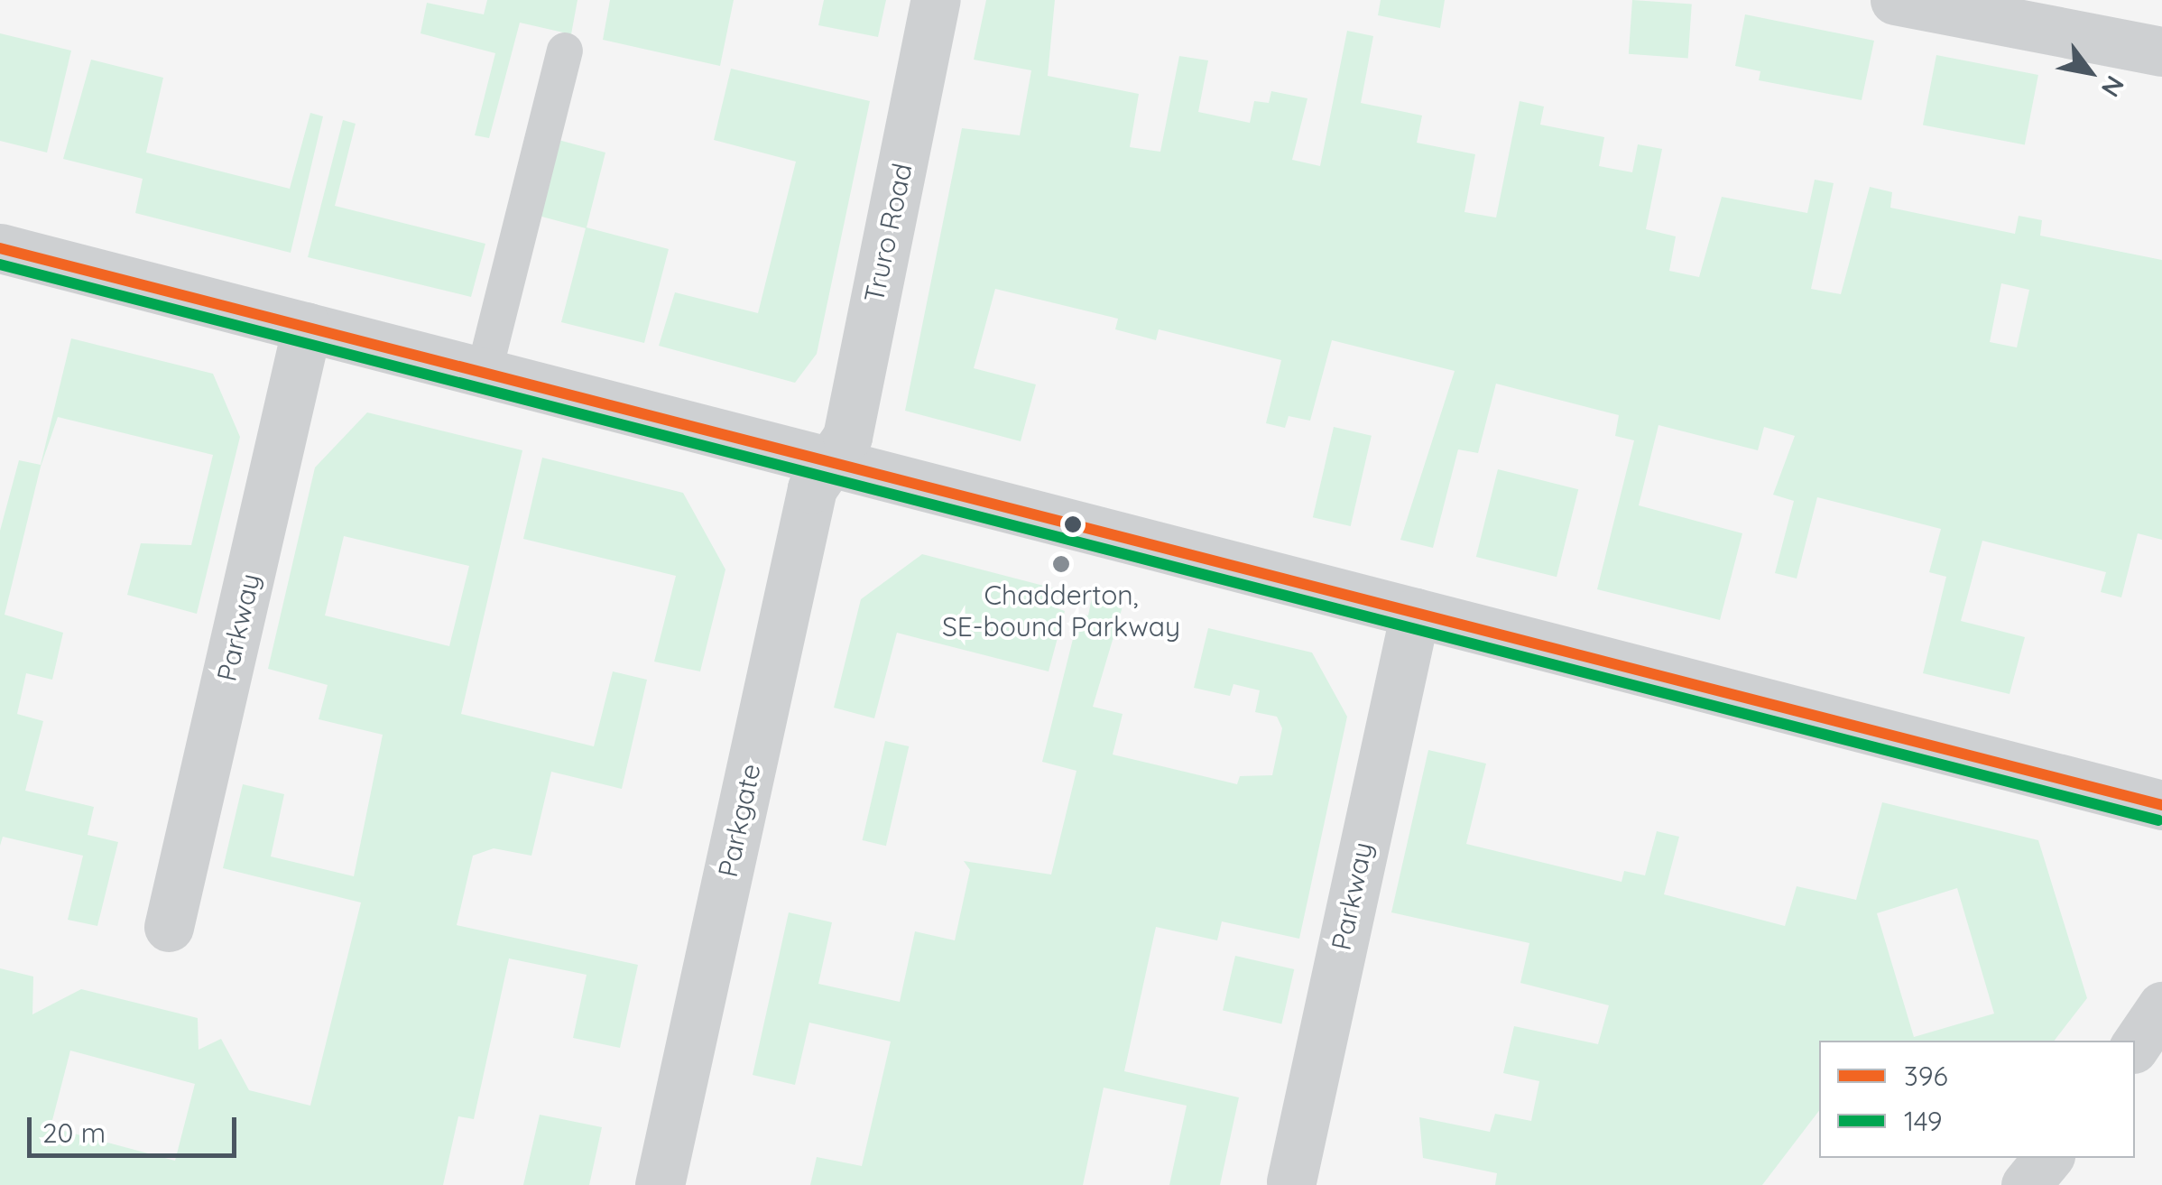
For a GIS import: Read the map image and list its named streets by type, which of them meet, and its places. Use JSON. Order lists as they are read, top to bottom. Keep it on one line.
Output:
{"streets":{"street":["Truro Road","Parkway","Parkgate"]},"crossings":[["Truro Road","Parkgate"]],"places":["Chadderton, SE-bound Parkway"],"lines":["transit line 396","transit line 149"],"legend":["396","149"],"scale_bar":"20 m","north":"bottom right"}
